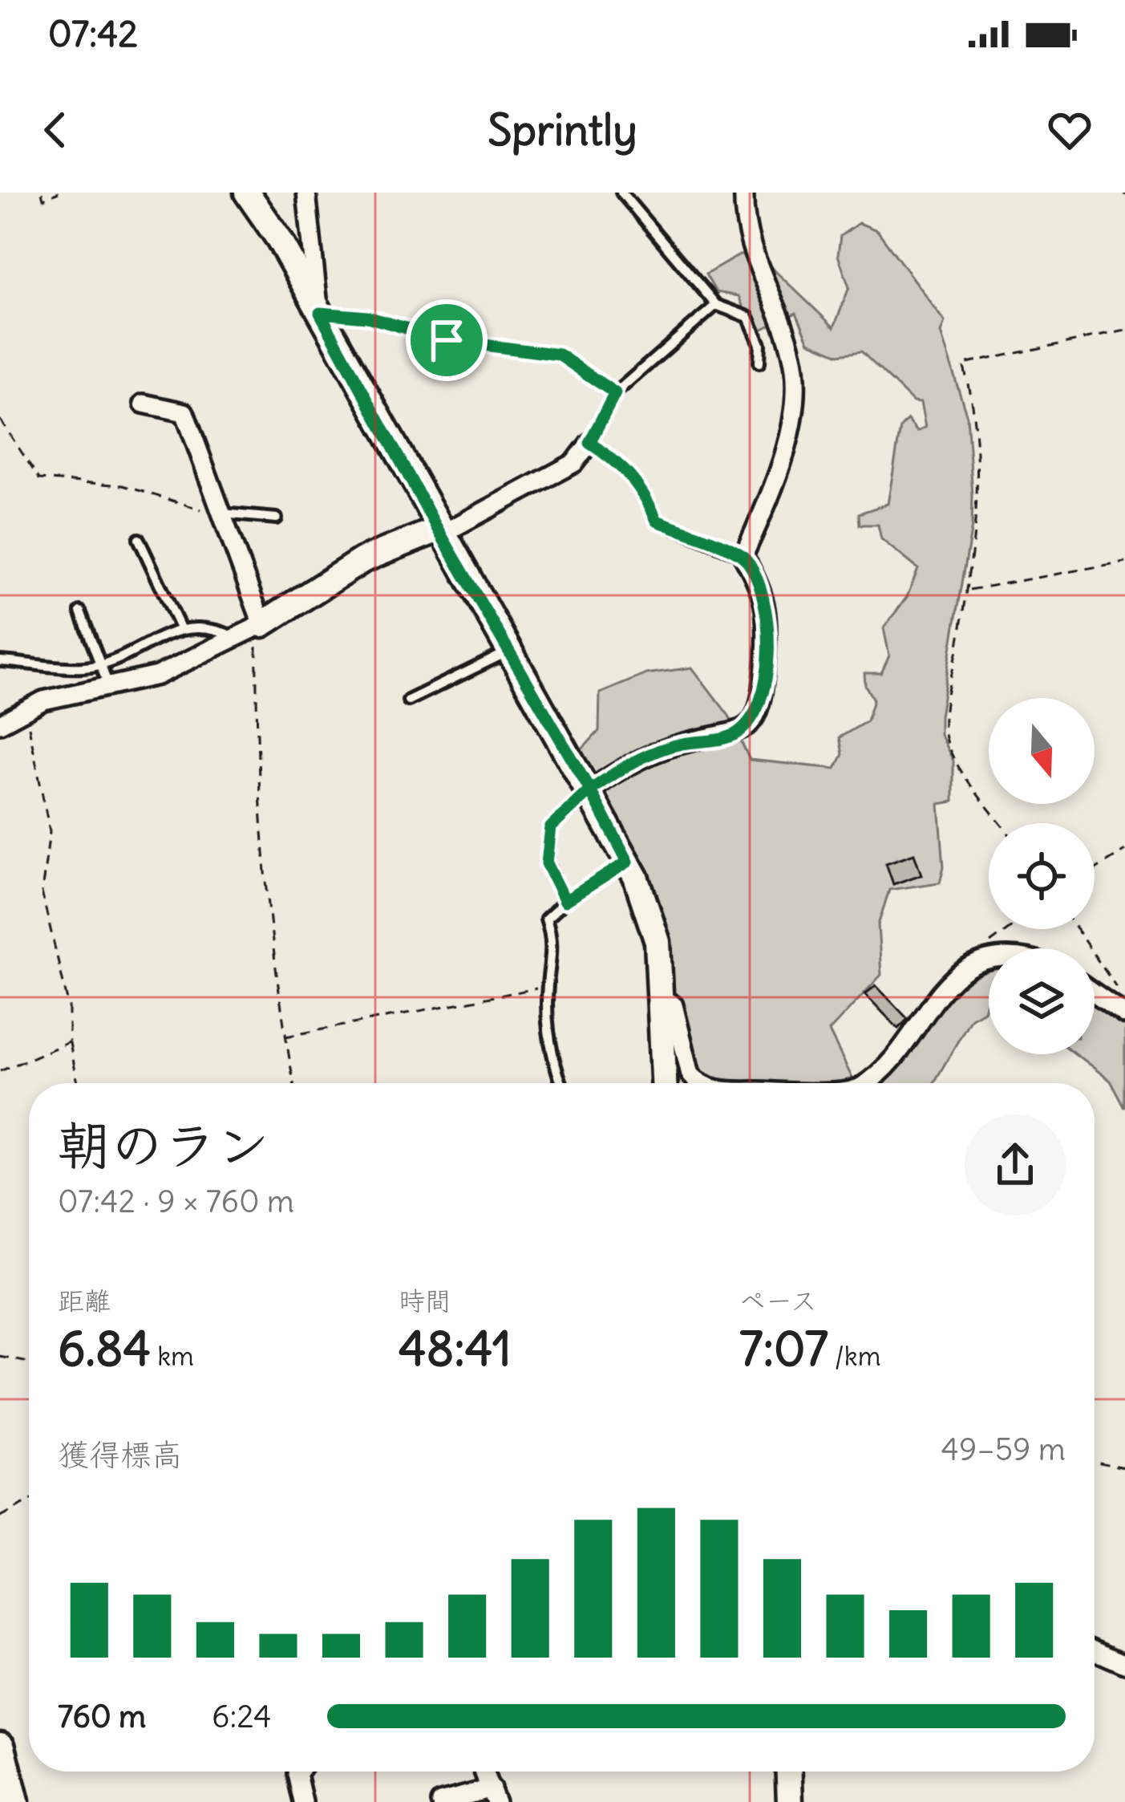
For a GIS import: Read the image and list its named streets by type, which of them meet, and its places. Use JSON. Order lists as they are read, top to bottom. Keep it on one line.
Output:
{"north":"bottom","page":{"status":"07:42","header":"Sprintly","heading":["朝のラン","07:42 · 9 × 760 m"],"stats":[["距離","6.84 km"],["時間","48:41"],["ペース","7:07 /km"]],"chart":["獲得標高","49–59 m"],"list":[{"name":"760 m","note":"6:24"}]}}
